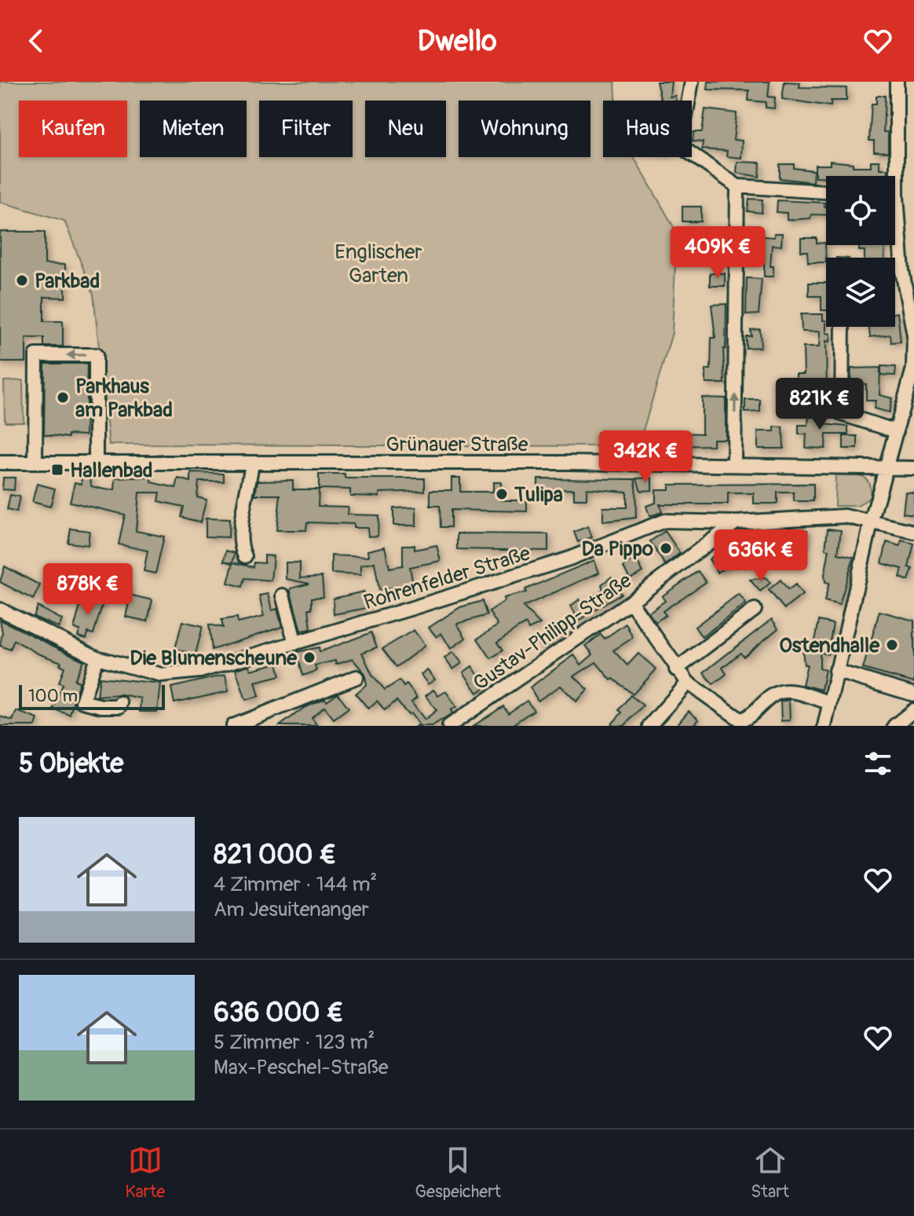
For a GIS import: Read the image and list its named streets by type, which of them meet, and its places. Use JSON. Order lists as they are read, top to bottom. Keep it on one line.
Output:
{"streets":{"street":["Grünauer Straße","Rohrenfelder Straße","Gustav-Philipp-Straße"]},"crossings":[["Rohrenfelder Straße","Gustav-Philipp-Straße"]],"parks":["Englischer Garten"],"places":{"other":["Parkbad","Parkhaus am Parkbad","Tulipa","Da Pippo","Ostendhalle","Die Blumenscheune"],"transit":["Hallenbad"]},"scale_bar":"100 m","page":{"header":"Dwello","chip":["Kaufen","Mieten","Filter","Neu","Wohnung","Haus"],"price":["409K €","821K €","342K €","636K €","878K €"],"scale":"100 m","heading":"5 Objekte","list":[{"name":"821 000 €","note":"4 Zimmer · 144 m² · Am Jesuitenanger"},{"name":"636 000 €","note":"5 Zimmer · 123 m² · Max-Peschel-Straße"}],"tabs":["Karte","Gespeichert","Start"]}}
